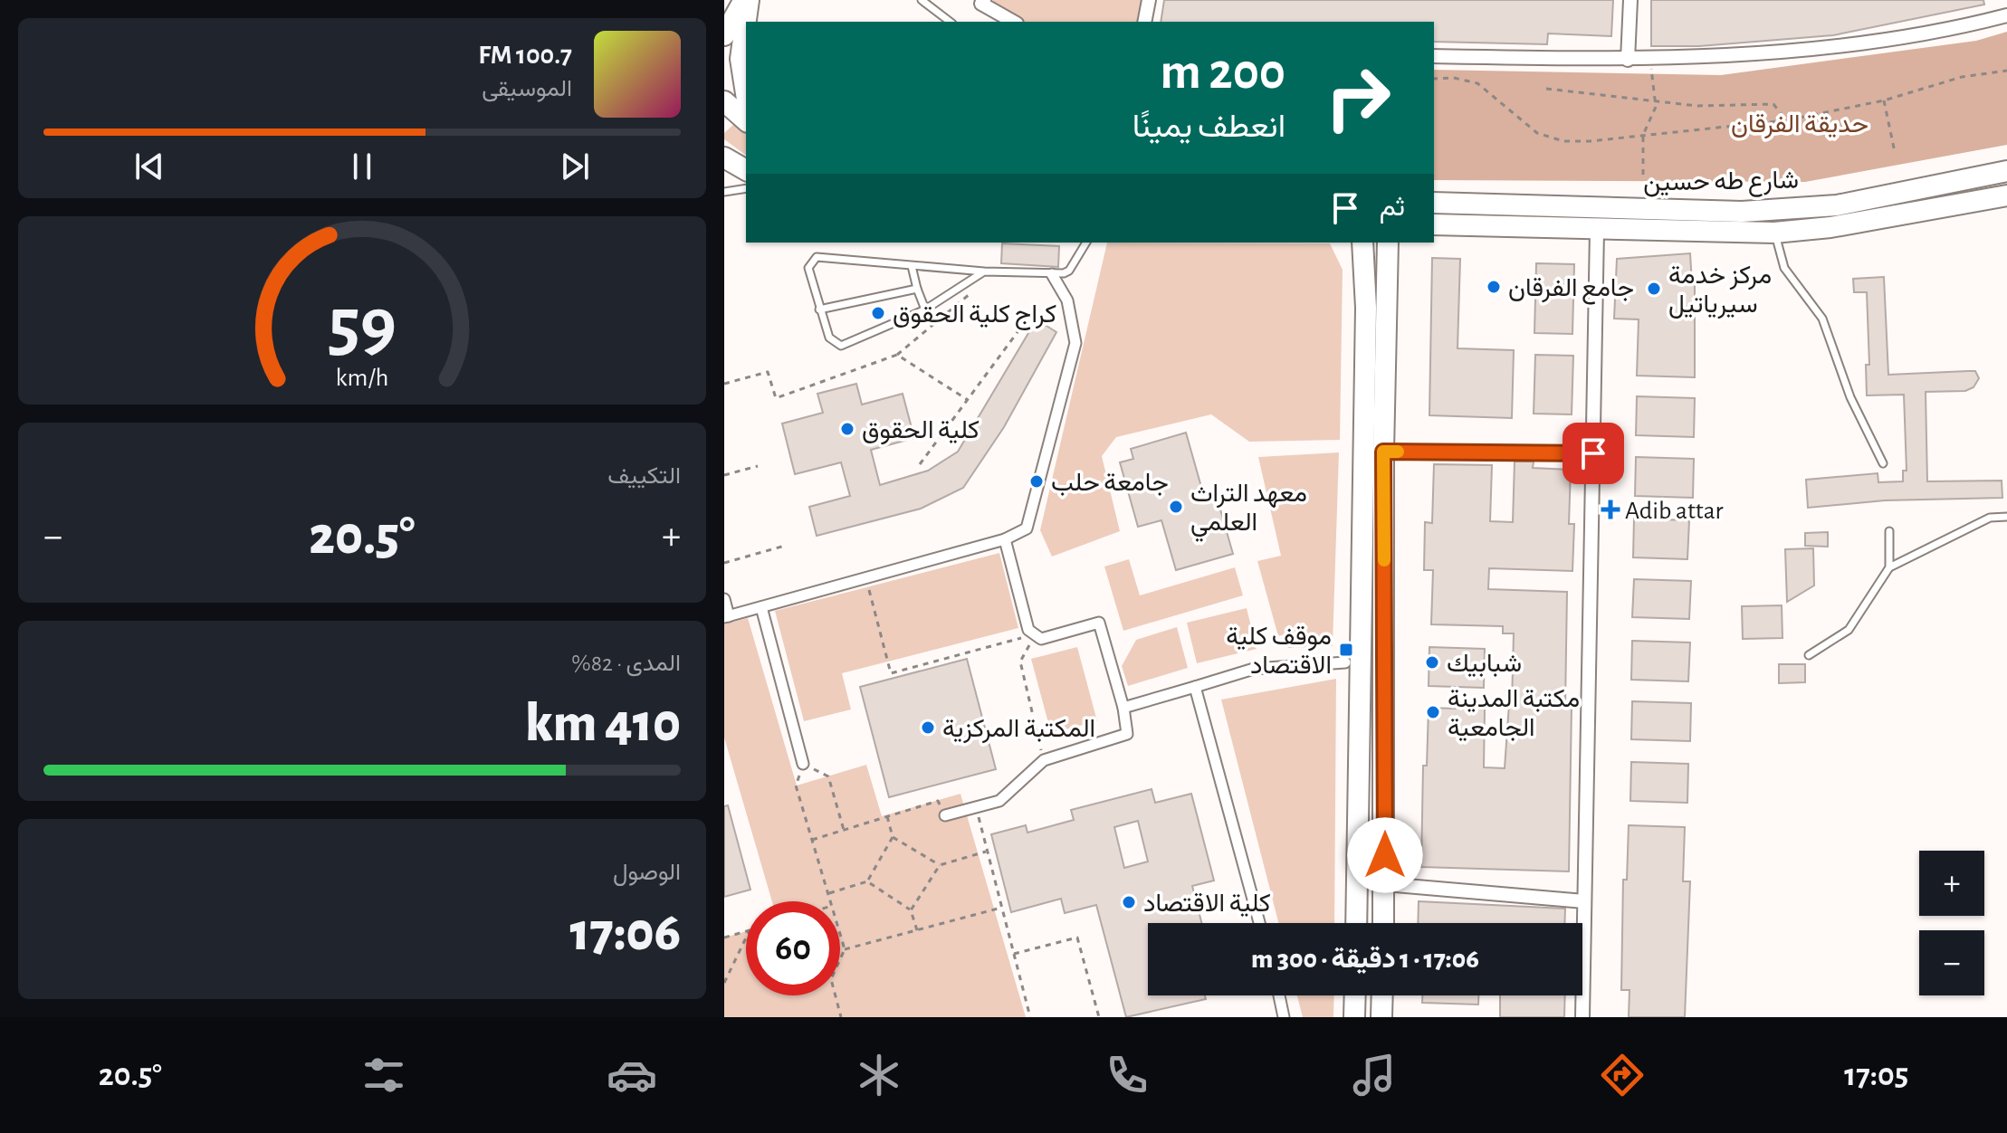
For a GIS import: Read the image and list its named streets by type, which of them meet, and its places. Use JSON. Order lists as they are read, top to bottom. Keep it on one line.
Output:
{"streets":{"main road":["شارع طه حسين"]},"parks":["حديقة الفرقان"],"places":{"other":["جامع الفرقان","مركز خدمة سيرياتيل","كراج كلية الحقوق","كلية الحقوق","جامعة حلب","معهد التراث العلمي","شبابيك","مكتبة المدينة الجامعية","المكتبة المركزية","كلية الاقتصاد"],"health":["Adib attar"],"transit":["موقف كلية الاقتصاد"]},"page":{"turn":["200 m","انعطف يمينًا"],"song":["100.7 FM","الموسيقى"],"then":"ثم","tile":["التكييف",["المدى · 82%","410 km"],["الوصول","17:06"]],"heat":["−","20.5°","+"],"map_buttons":["+","−"],"limit":"60","trip":"17:06 · 1 دقيقة · 300 m","tabs":["17:05","20.5°"],"gauge":["59","km/h"]}}
